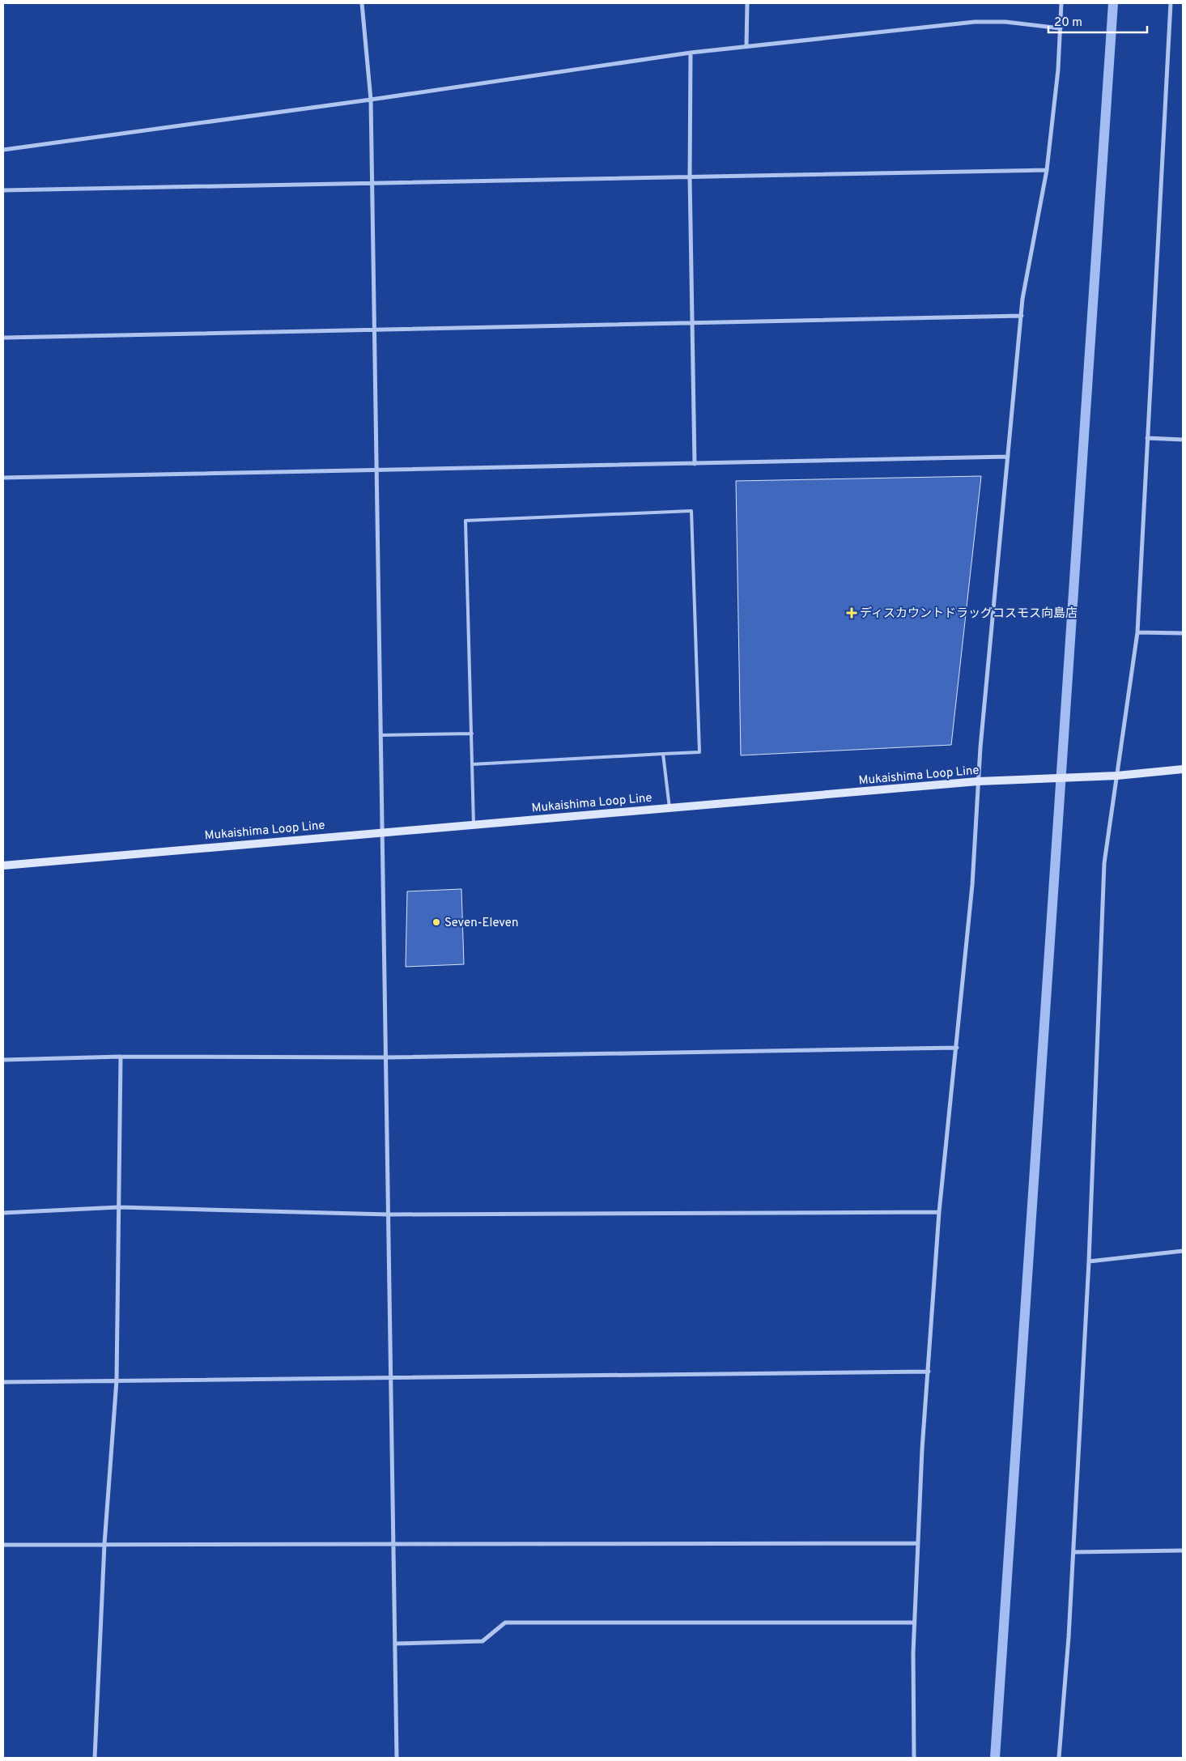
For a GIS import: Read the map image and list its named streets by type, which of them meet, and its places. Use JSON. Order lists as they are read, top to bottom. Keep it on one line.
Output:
{"streets":{"main road":["Mukaishima Loop Line"]},"places":{"health":["ディスカウントドラッグコスモス向島店"],"other":["Seven-Eleven"]},"scale_bar":"20 m"}
